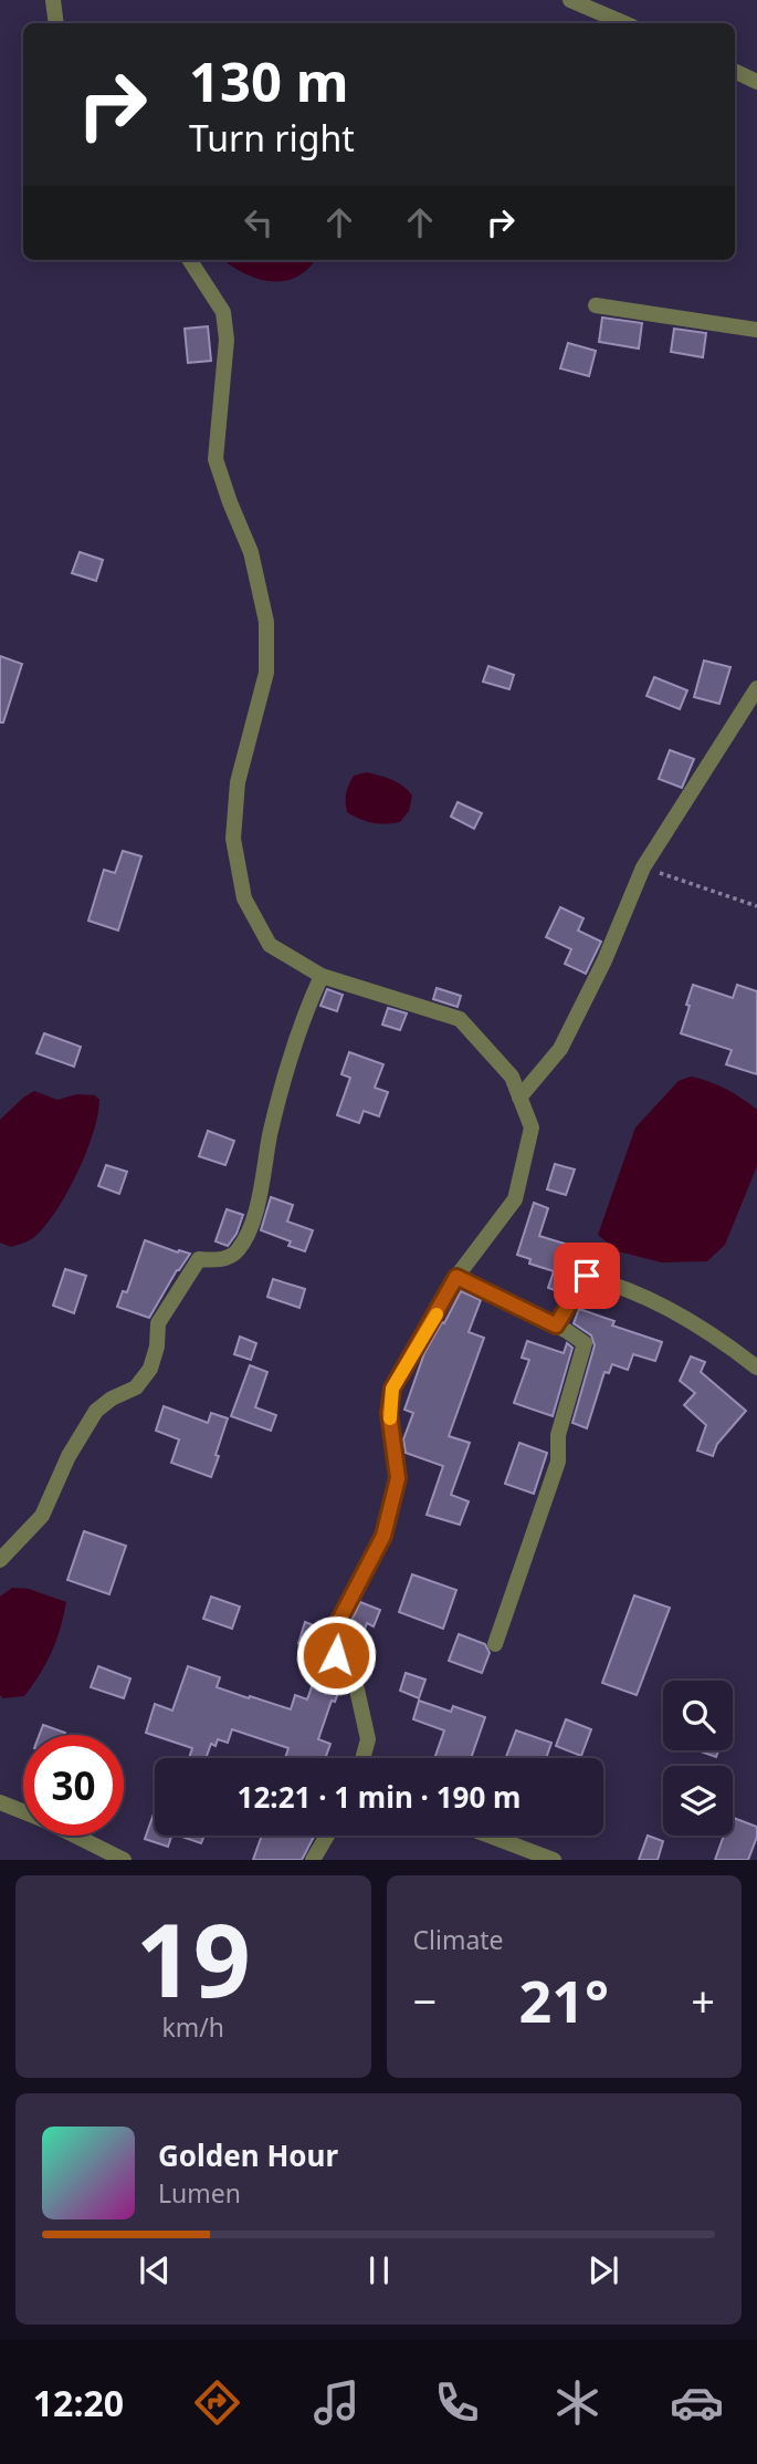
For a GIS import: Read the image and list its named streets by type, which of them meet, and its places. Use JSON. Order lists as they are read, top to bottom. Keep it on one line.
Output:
{"page":{"turn":["130 m","Turn right"],"limit":"30","trip":"12:21 · 1 min · 190 m","tile":[["19","km/h"],"Climate"],"heat":["−","21°","+"],"song":["Golden Hour","Lumen"],"tabs":"12:20"}}
